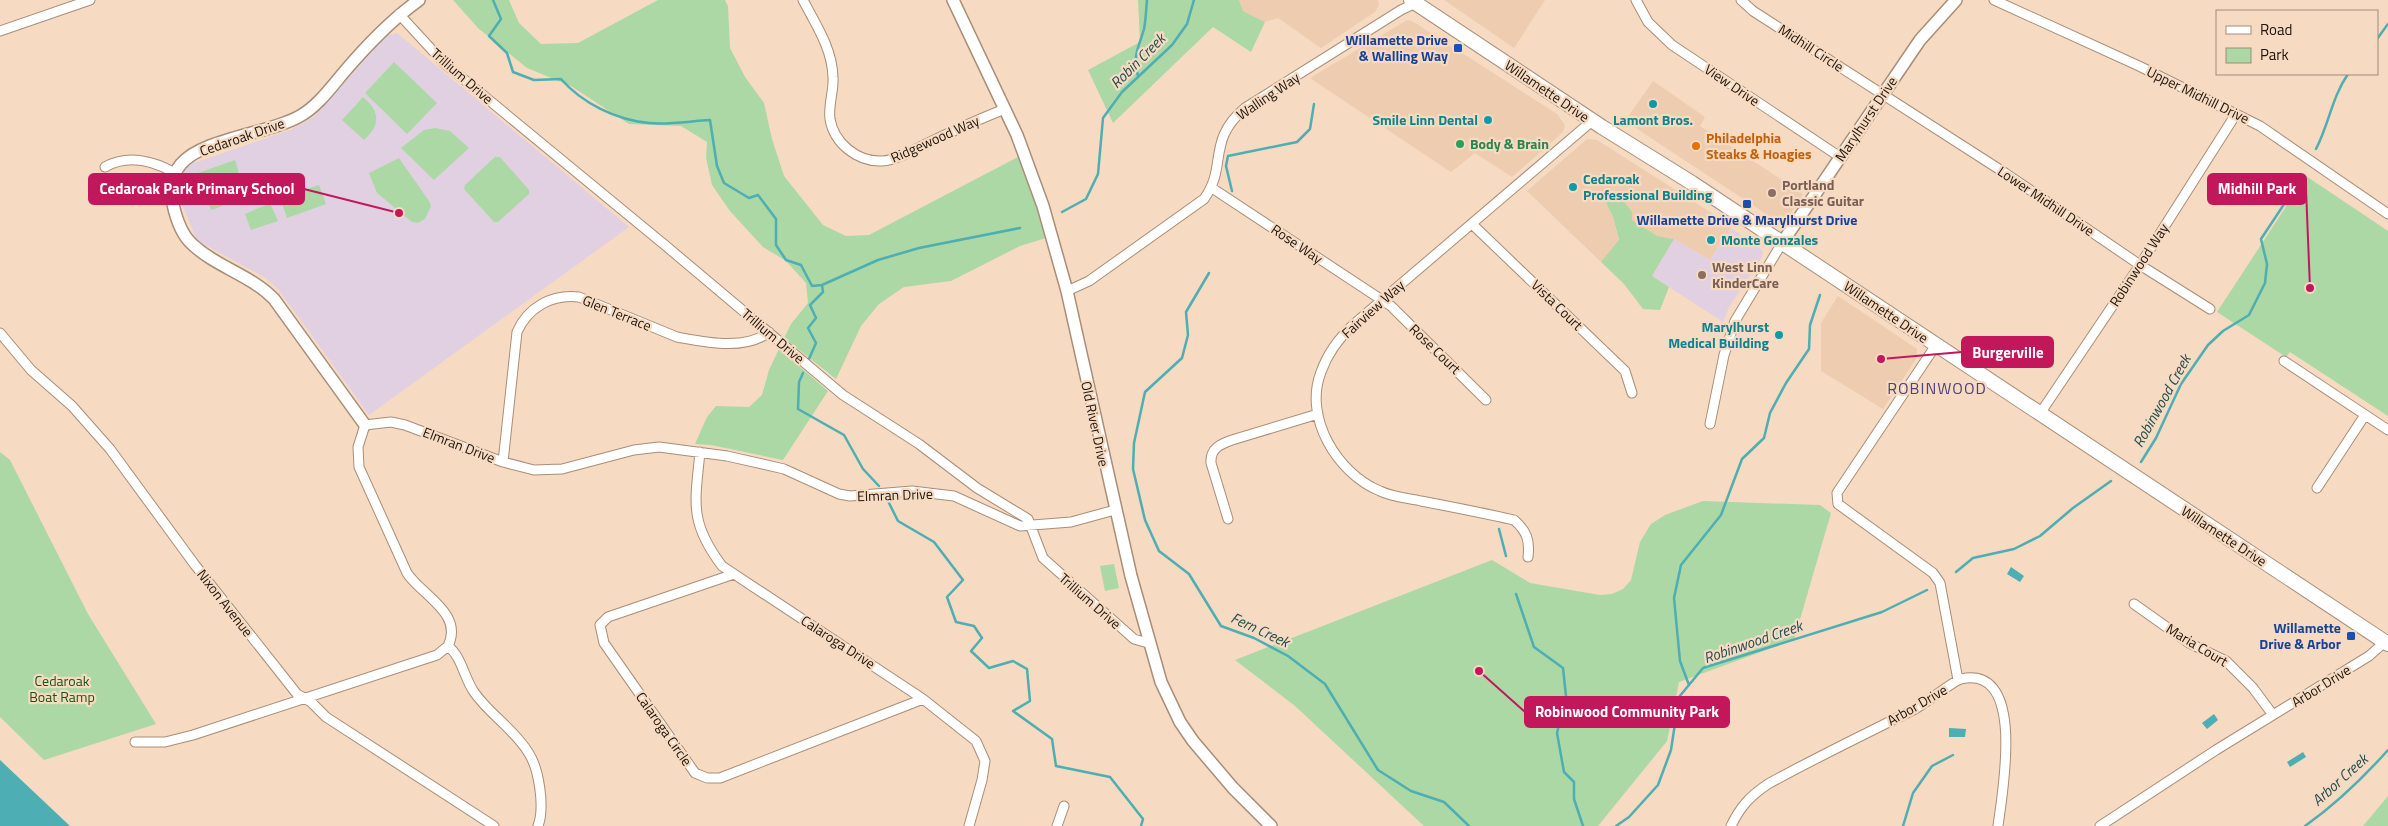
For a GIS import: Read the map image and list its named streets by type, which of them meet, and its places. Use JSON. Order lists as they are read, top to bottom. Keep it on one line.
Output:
{"streets":{"main road":["Willamette Drive"],"street":["Midhill Circle","Trillium Drive","View Drive","Upper Midhill Drive","Walling Way","Marylhurst Drive","Cedaroak Drive","Ridgewood Way","Lower Midhill Drive","Rose Way","Robinwood Way","Vista Court","Fairview Way","Glen Terrace","Rose Court","Old River Drive","Elmran Drive","Nixon Avenue","Calaroga Drive","Maria Court","Arbor Drive","Calaroga Circle"]},"crossings":[["Midhill Circle","Marylhurst Drive"],["Midhill Circle","Lower Midhill Drive"],["Trillium Drive","Cedaroak Drive"],["Trillium Drive","Glen Terrace"],["Trillium Drive","Old River Drive"],["Trillium Drive","Elmran Drive"],["View Drive","Marylhurst Drive"],["Willamette Drive","Walling Way"],["Willamette Drive","Marylhurst Drive"],["Willamette Drive","Robinwood Way"],["Willamette Drive","Fairview Way"],["Willamette Drive","Arbor Drive"],["Upper Midhill Drive","Robinwood Way"],["Walling Way","Rose Way"],["Marylhurst Drive","Lower Midhill Drive"],["Ridgewood Way","Old River Drive"],["Lower Midhill Drive","Robinwood Way"],["Rose Way","Fairview Way"],["Rose Way","Rose Court"],["Vista Court","Fairview Way"],["Fairview Way","Rose Court"],["Glen Terrace","Elmran Drive"],["Old River Drive","Elmran Drive"],["Elmran Drive","Calaroga Drive"],["Calaroga Drive","Calaroga Circle"],["Maria Court","Arbor Drive"]],"districts":["ROBINWOOD"],"water":["Robin Creek","Robinwood Creek","Fern Creek","Arbor Creek"],"parks":["Cedaroak Boat Ramp"],"places":{"transit":["Willamette Drive & Walling Way","Willamette Drive & Marylhurst Drive","Willamette Drive & Arbor"],"other":["Lamont Bros.","Smile Linn Dental","Body & Brain","Philadelphia Steaks & Hoagies","Cedaroak Professional Building","Portland Classic Guitar","Cedaroak Park Primary School","Monte Gonzales","West Linn KinderCare","Midhill Park","Marylhurst Medical Building","Burgerville","Robinwood Community Park"]},"legend":["Road","Park"]}
